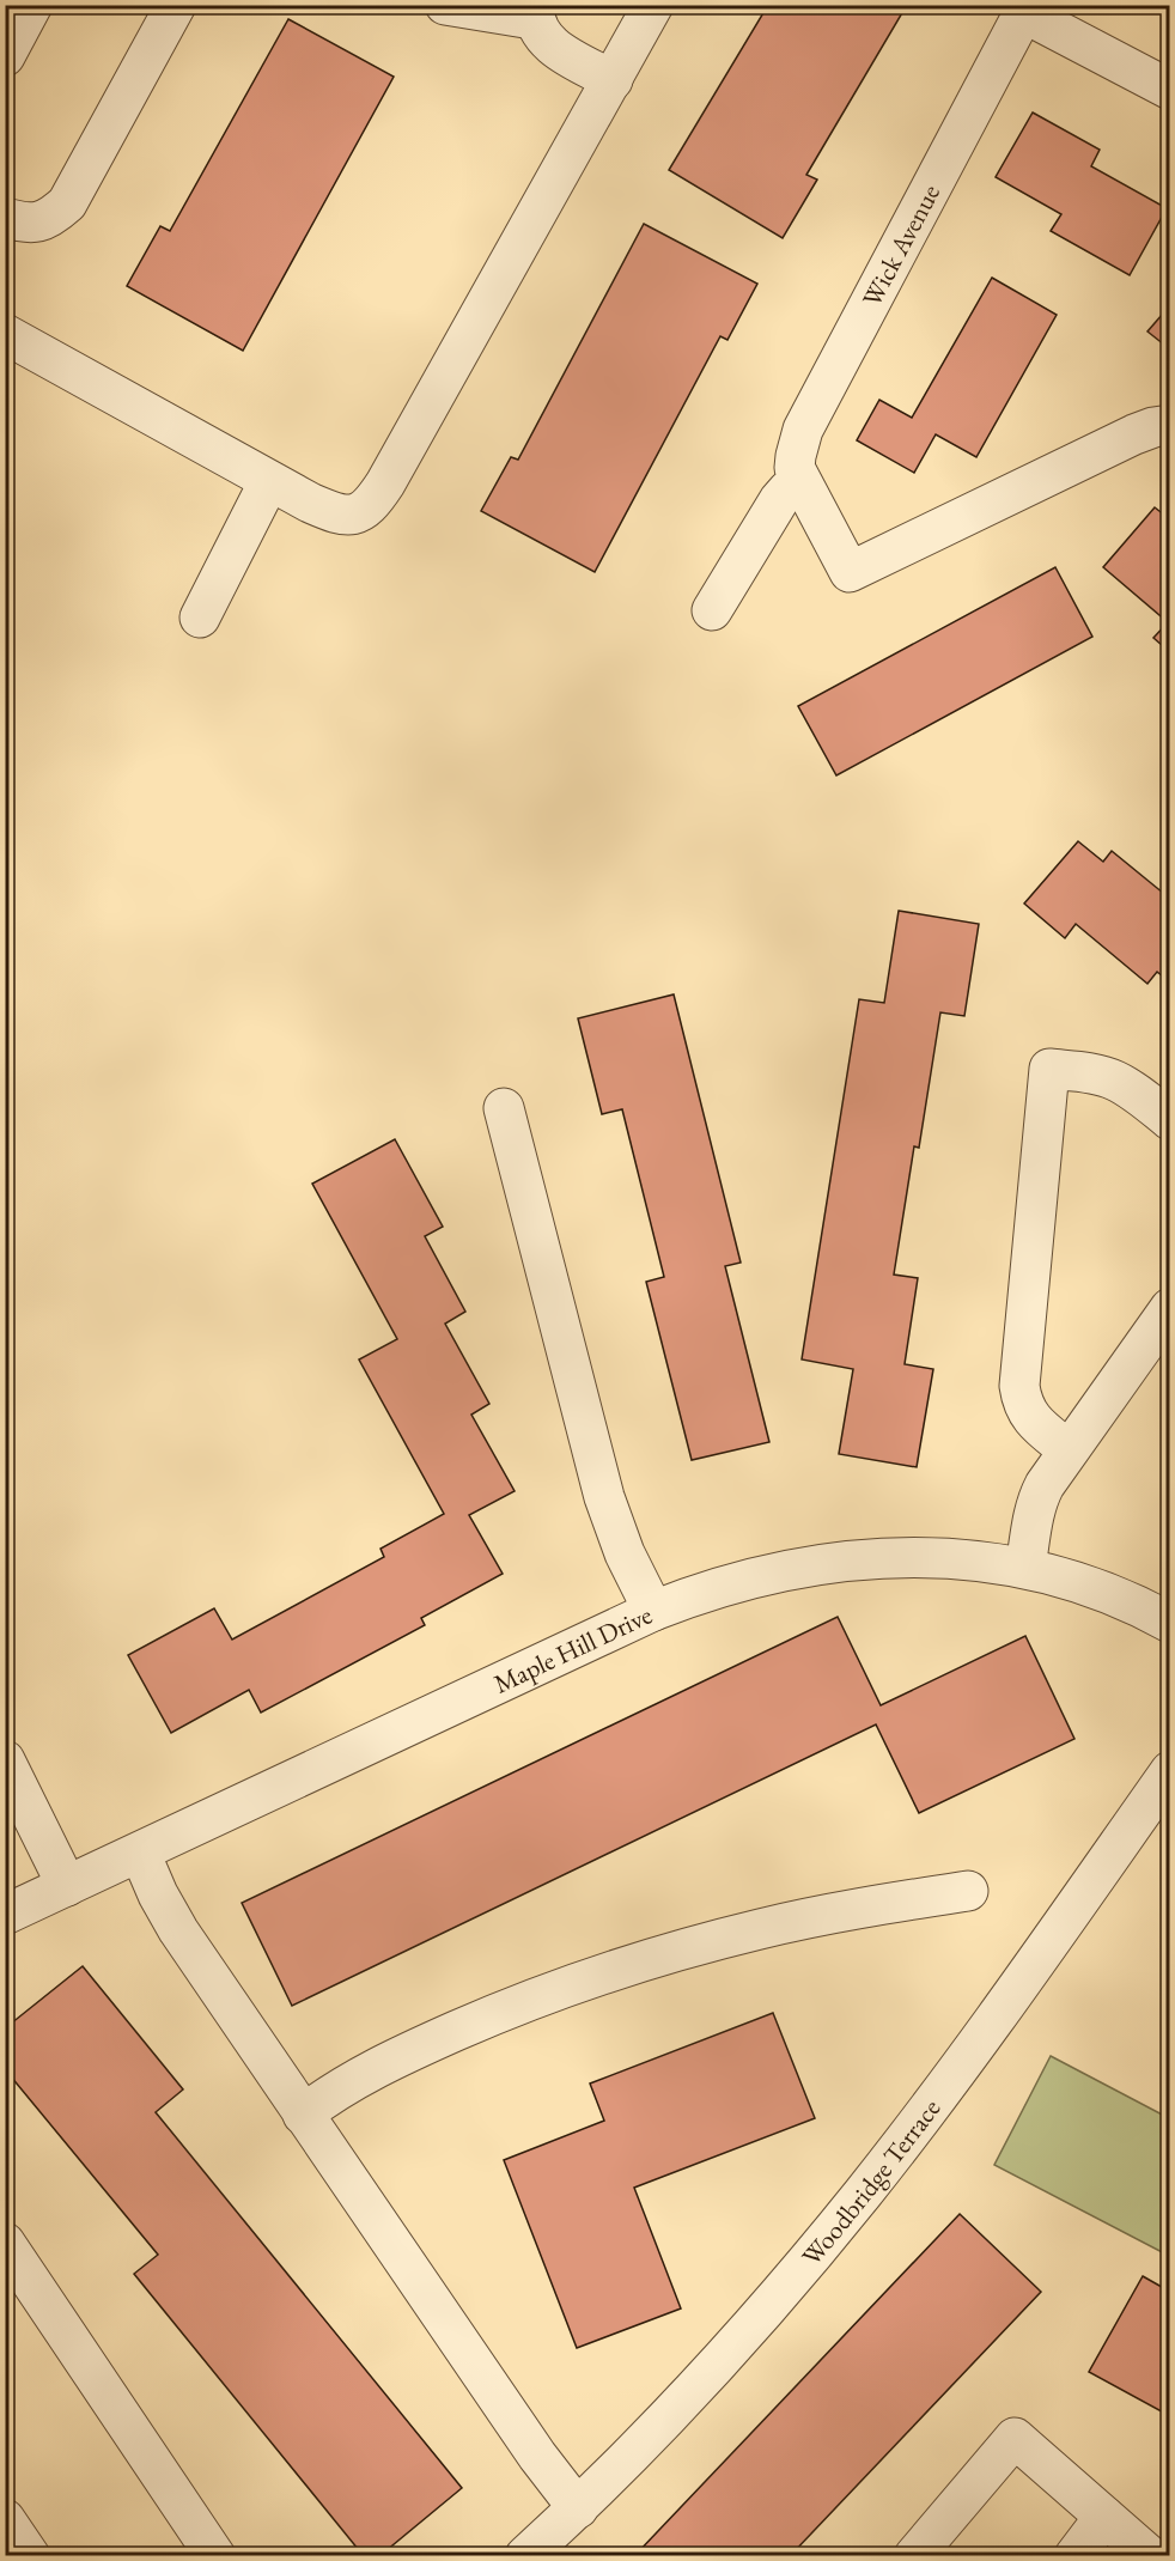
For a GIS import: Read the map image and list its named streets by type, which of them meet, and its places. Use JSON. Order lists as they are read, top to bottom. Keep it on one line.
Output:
{"streets":{"street":["Wick Avenue","Maple Hill Drive","Woodbridge Terrace"]}}
